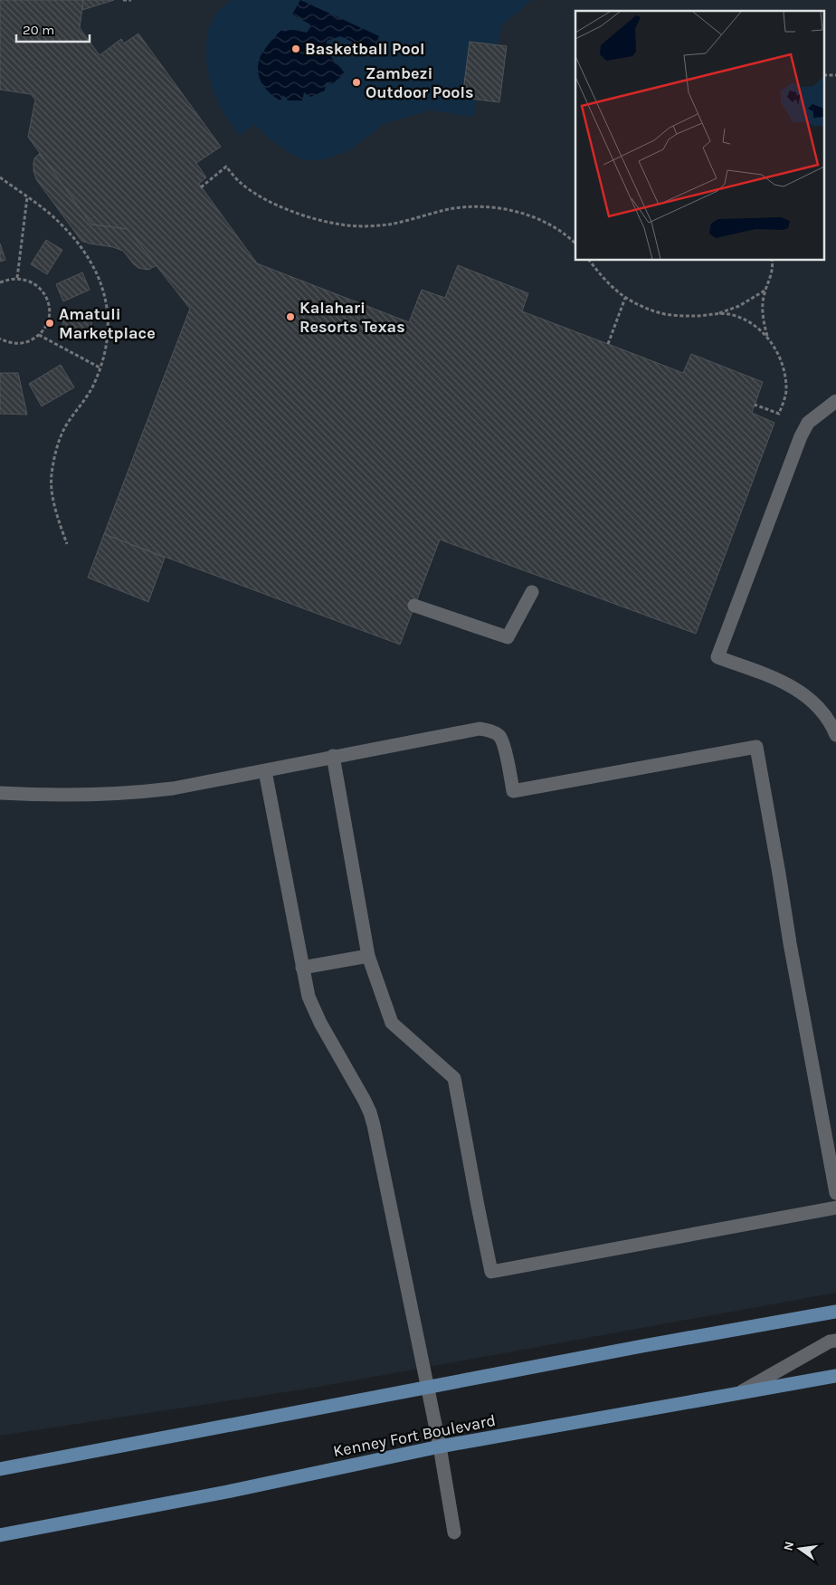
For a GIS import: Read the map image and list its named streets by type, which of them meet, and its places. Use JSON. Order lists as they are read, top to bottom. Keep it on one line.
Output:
{"streets":{"main road":["Kenney Fort Boulevard"]},"places":["Basketball Pool","Zambezi Outdoor Pools","Kalahari Resorts Texas","Amatuli Marketplace"],"scale_bar":"20 m","north":"left"}
